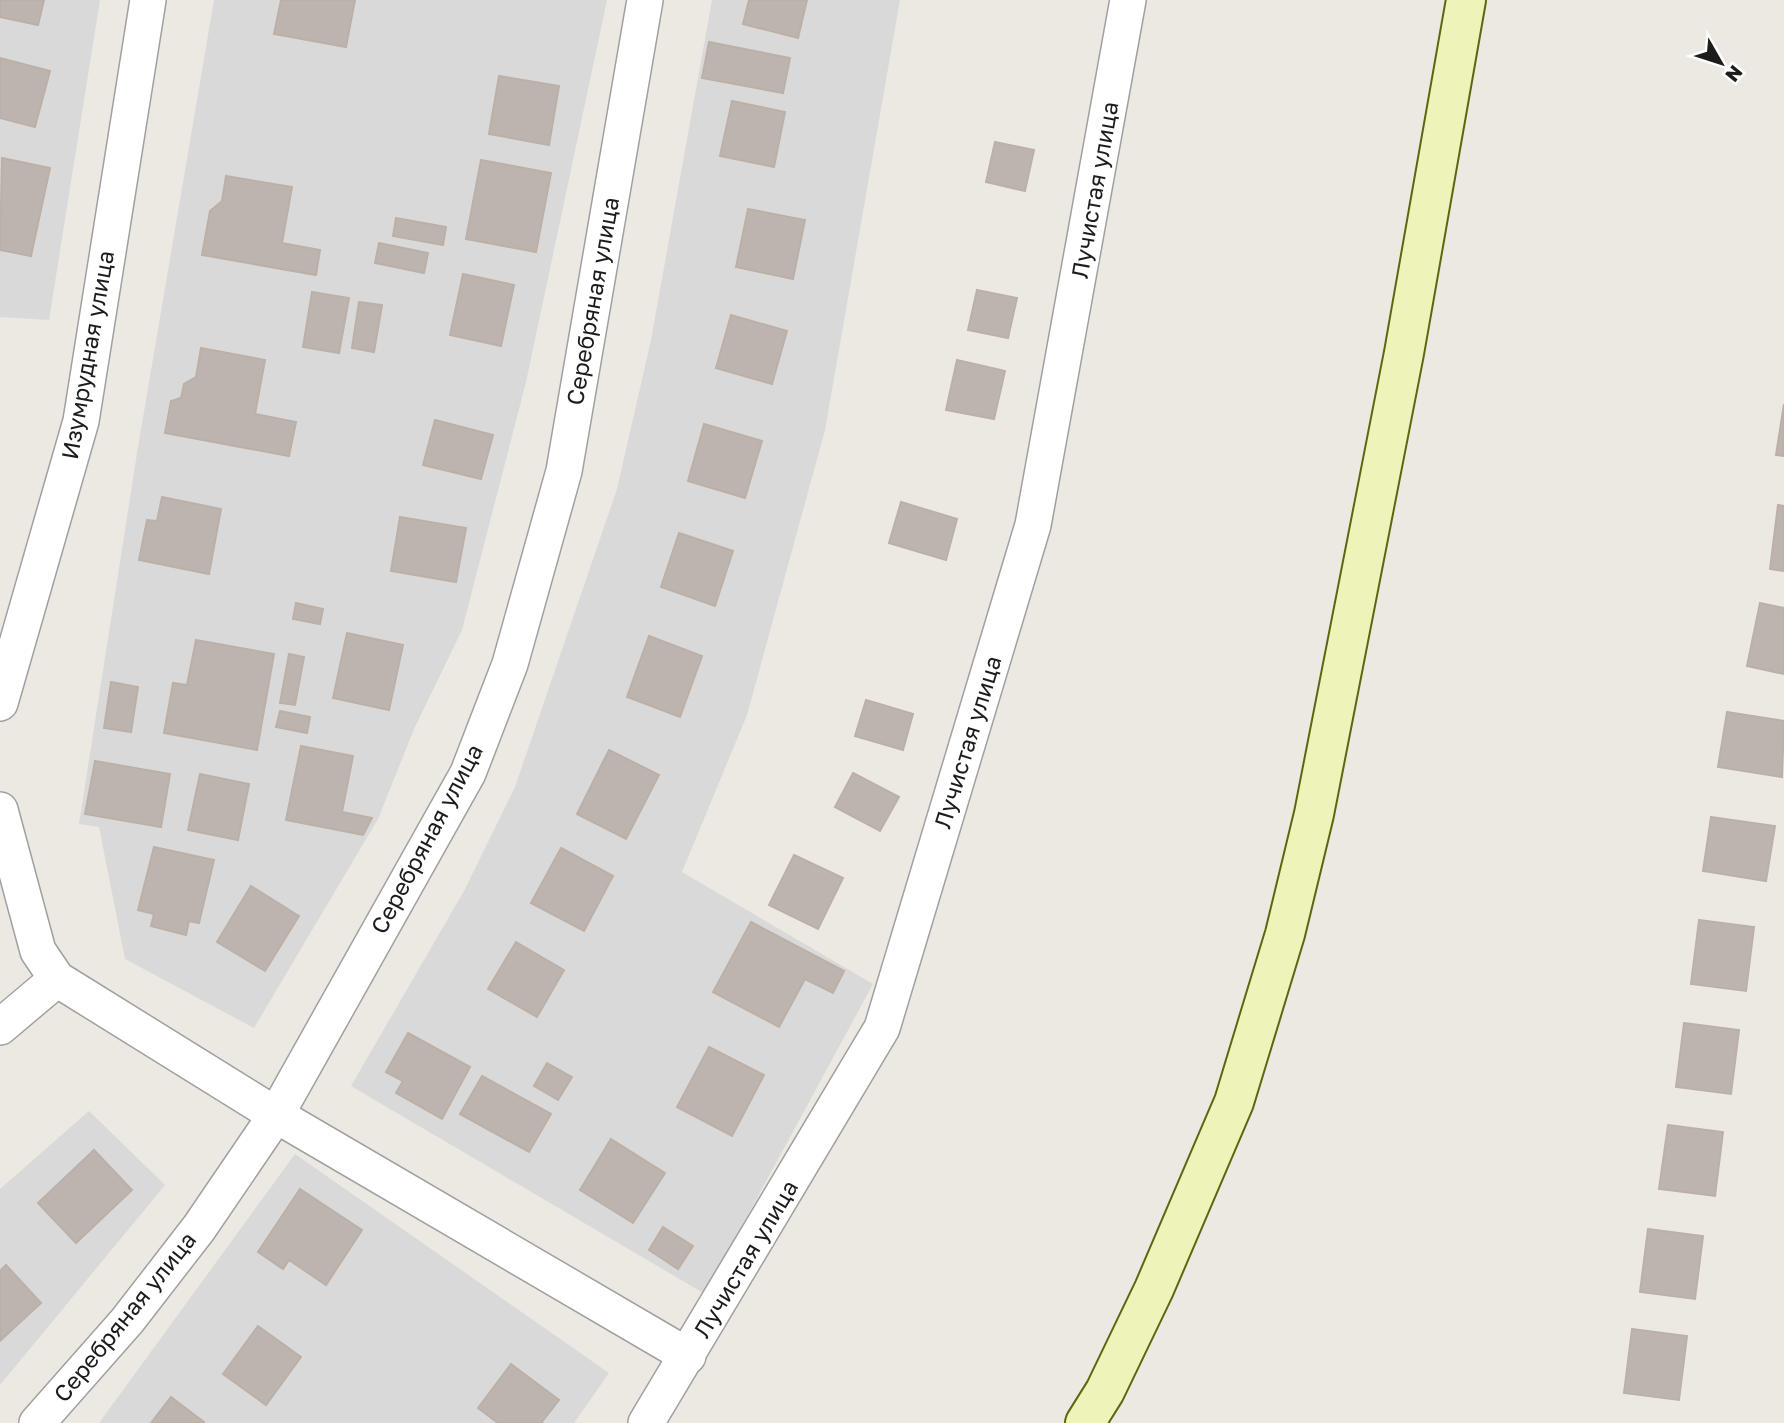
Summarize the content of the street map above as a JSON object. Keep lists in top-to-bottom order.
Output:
{
  "streets": {
    "street": ["Лучистая улица", "Серебряная улица", "Изумрудная улица"]
  },
  "north": "bottom right"
}
